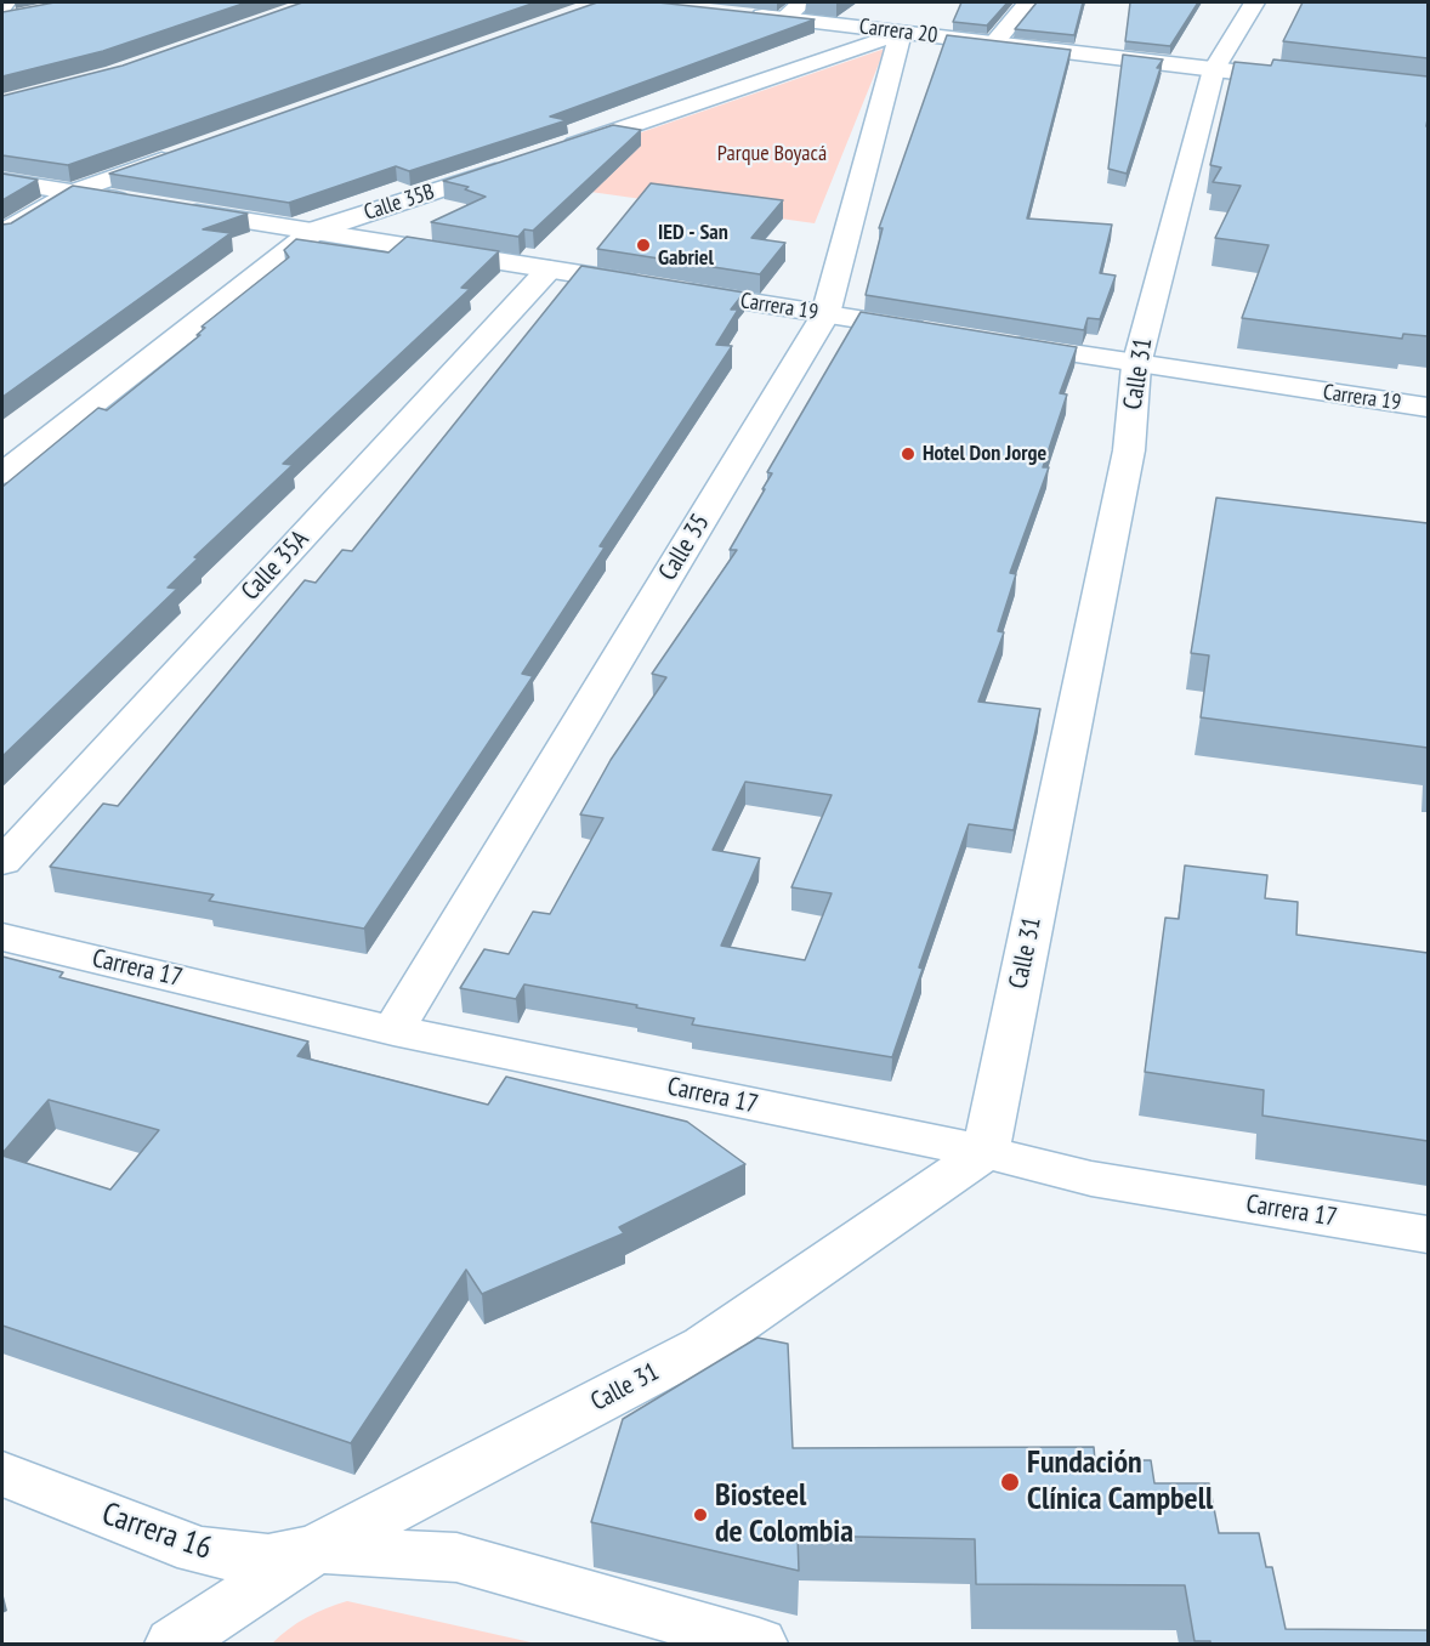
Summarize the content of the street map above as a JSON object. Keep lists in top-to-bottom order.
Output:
{
  "streets": {
    "street": [
      "Carrera 20",
      "Calle 35B",
      "Carrera 19",
      "Calle 31",
      "Calle 35",
      "Calle 35A",
      "Carrera 17",
      "Carrera 16"
    ]
  },
  "crossings": [
    ["Carrera 20", "Calle 31"],
    ["Carrera 20", "Calle 35"],
    ["Calle 35B", "Carrera 19"],
    ["Carrera 19", "Calle 31"],
    ["Carrera 19", "Calle 35"],
    ["Carrera 19", "Calle 35A"],
    ["Calle 31", "Carrera 17"],
    ["Calle 31", "Carrera 16"],
    ["Calle 35", "Carrera 17"]
  ],
  "parks": ["Parque Boyacá"],
  "places": [
    "IED - San Gabriel",
    "Hotel Don Jorge",
    "Fundación Clínica Campbell",
    "Biosteel de Colombia"
  ]
}
